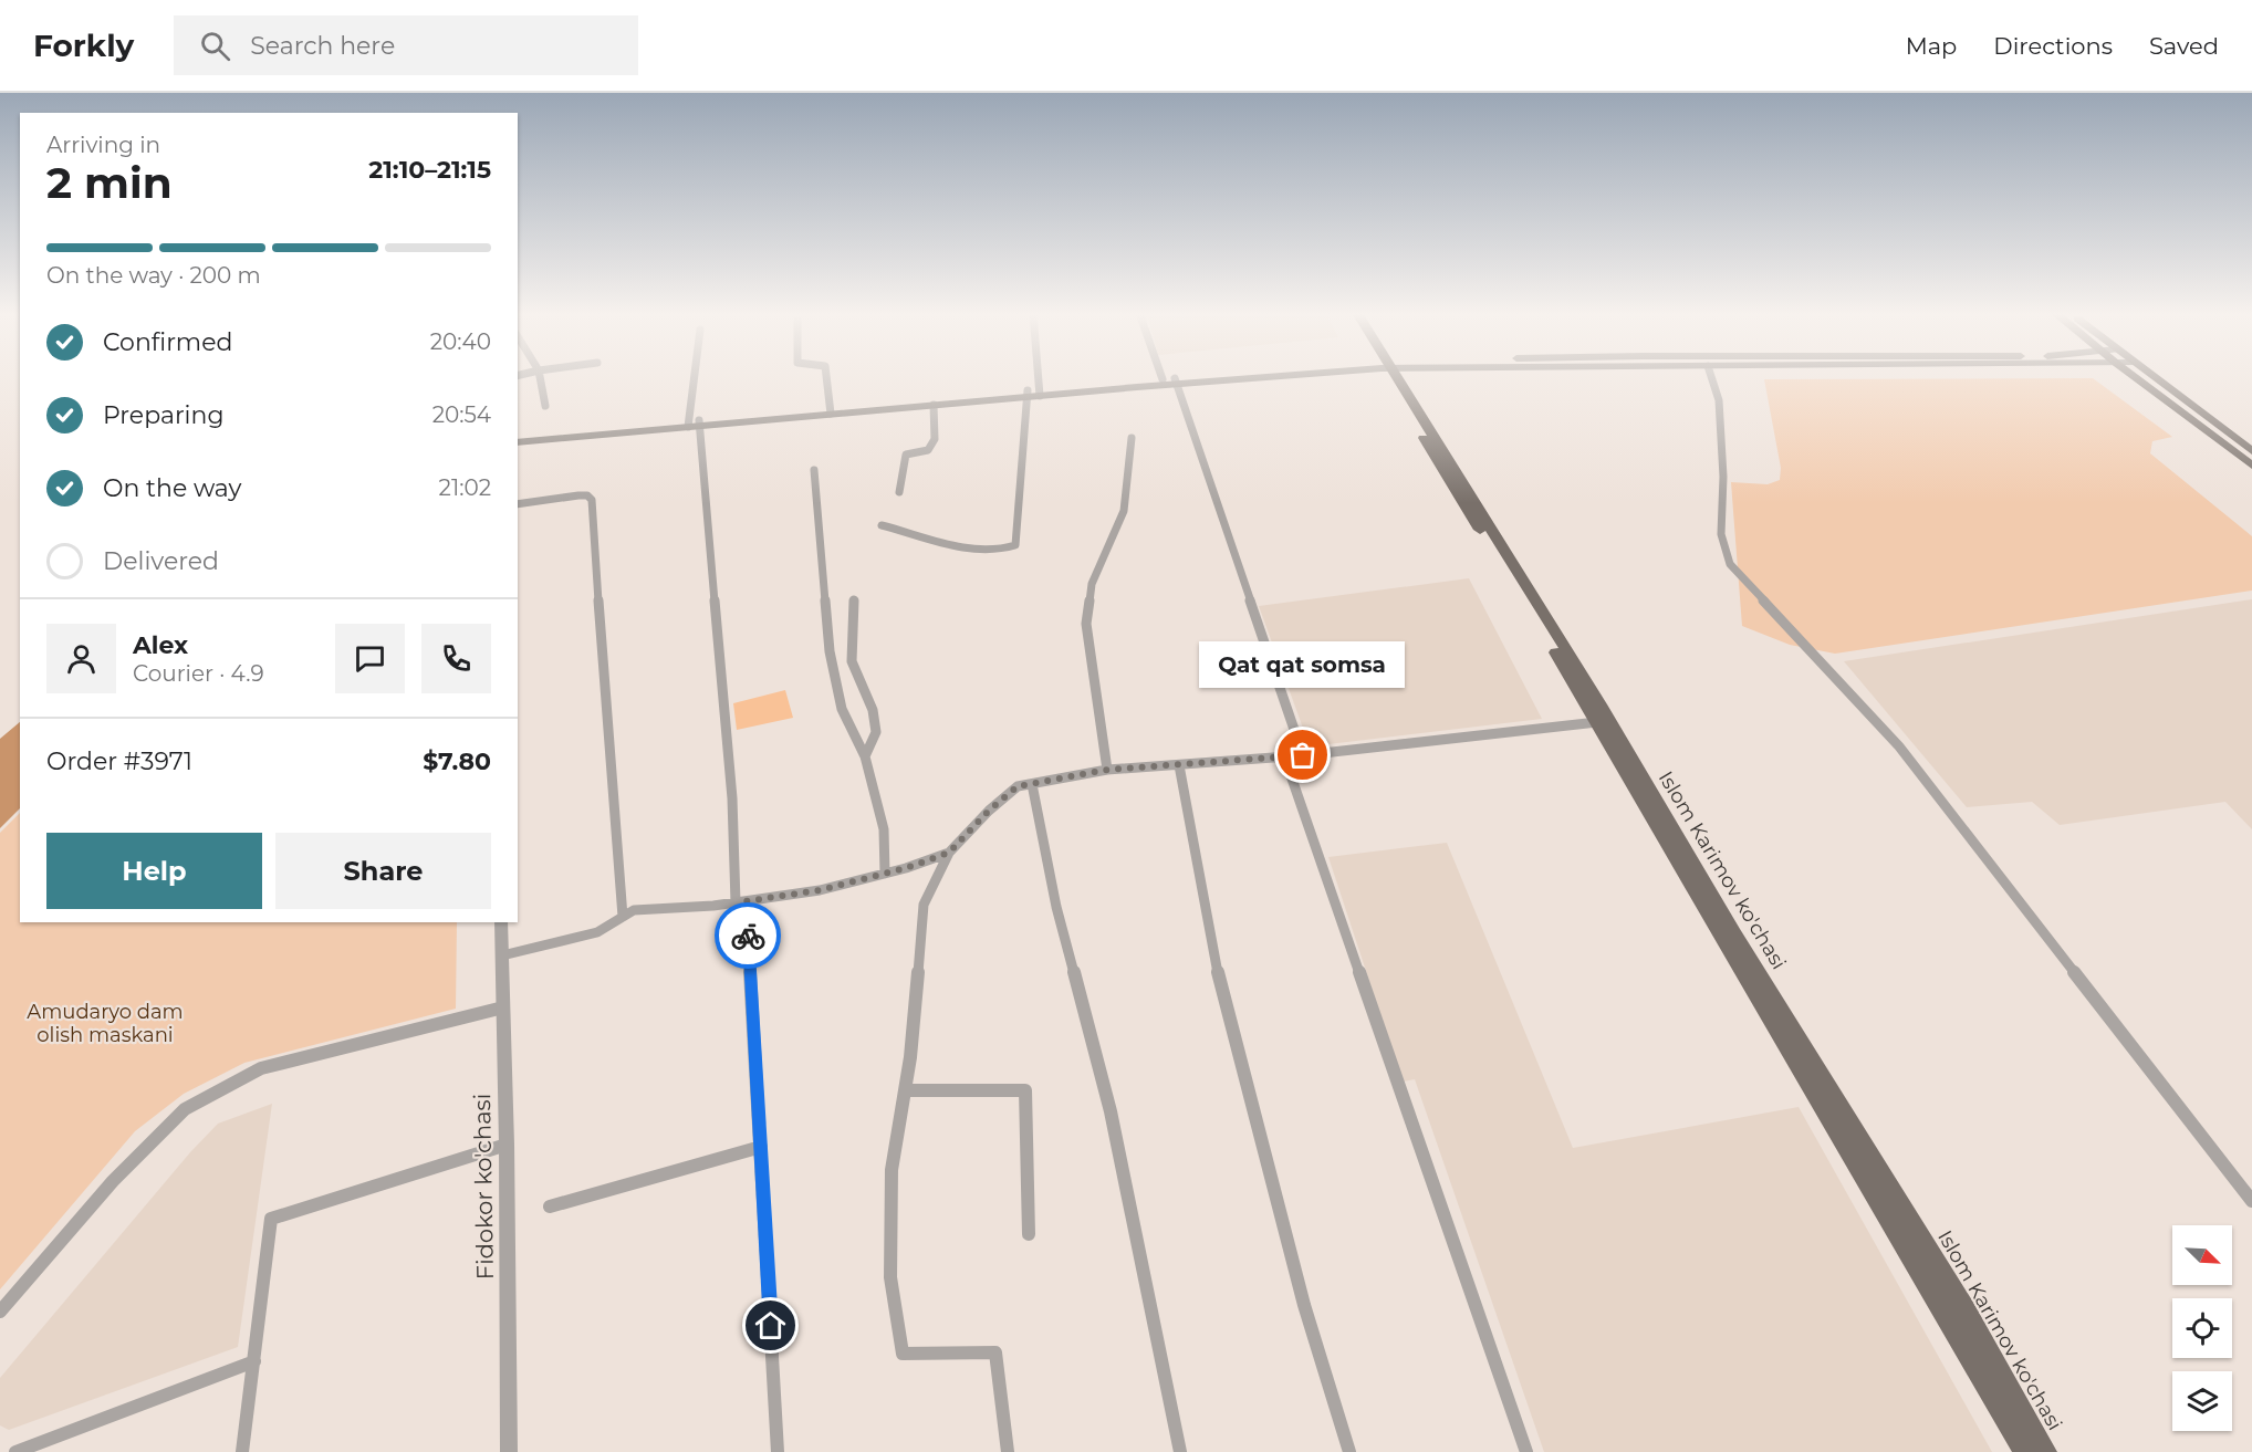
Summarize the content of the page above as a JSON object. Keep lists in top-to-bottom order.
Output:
{
  "streets": {
    "main road": ["Islom Karimov ko'chasi"],
    "street": ["Fidokor ko'chasi"]
  },
  "parks": ["Amudaryo dam olish maskani"],
  "places": ["Qat qat somsa"],
  "north": "bottom right",
  "page": {
    "header": "Forkly",
    "search": "Search here",
    "nav": ["Map", "Directions", "Saved"],
    "heading": ["2 min", "Arriving in", "21:10–21:15"],
    "panel": [
      "Alex",
      "Courier · 4.9",
      "Order #3971",
      "$7.80"
    ],
    "bar": "On the way · 200 m",
    "list": [
      ["Confirmed", "20:40"],
      ["Preparing", "20:54"],
      ["On the way", "21:02"],
      "Delivered"
    ],
    "bubble": "Qat qat somsa",
    "buttons": ["Help", "Share"]
  }
}
